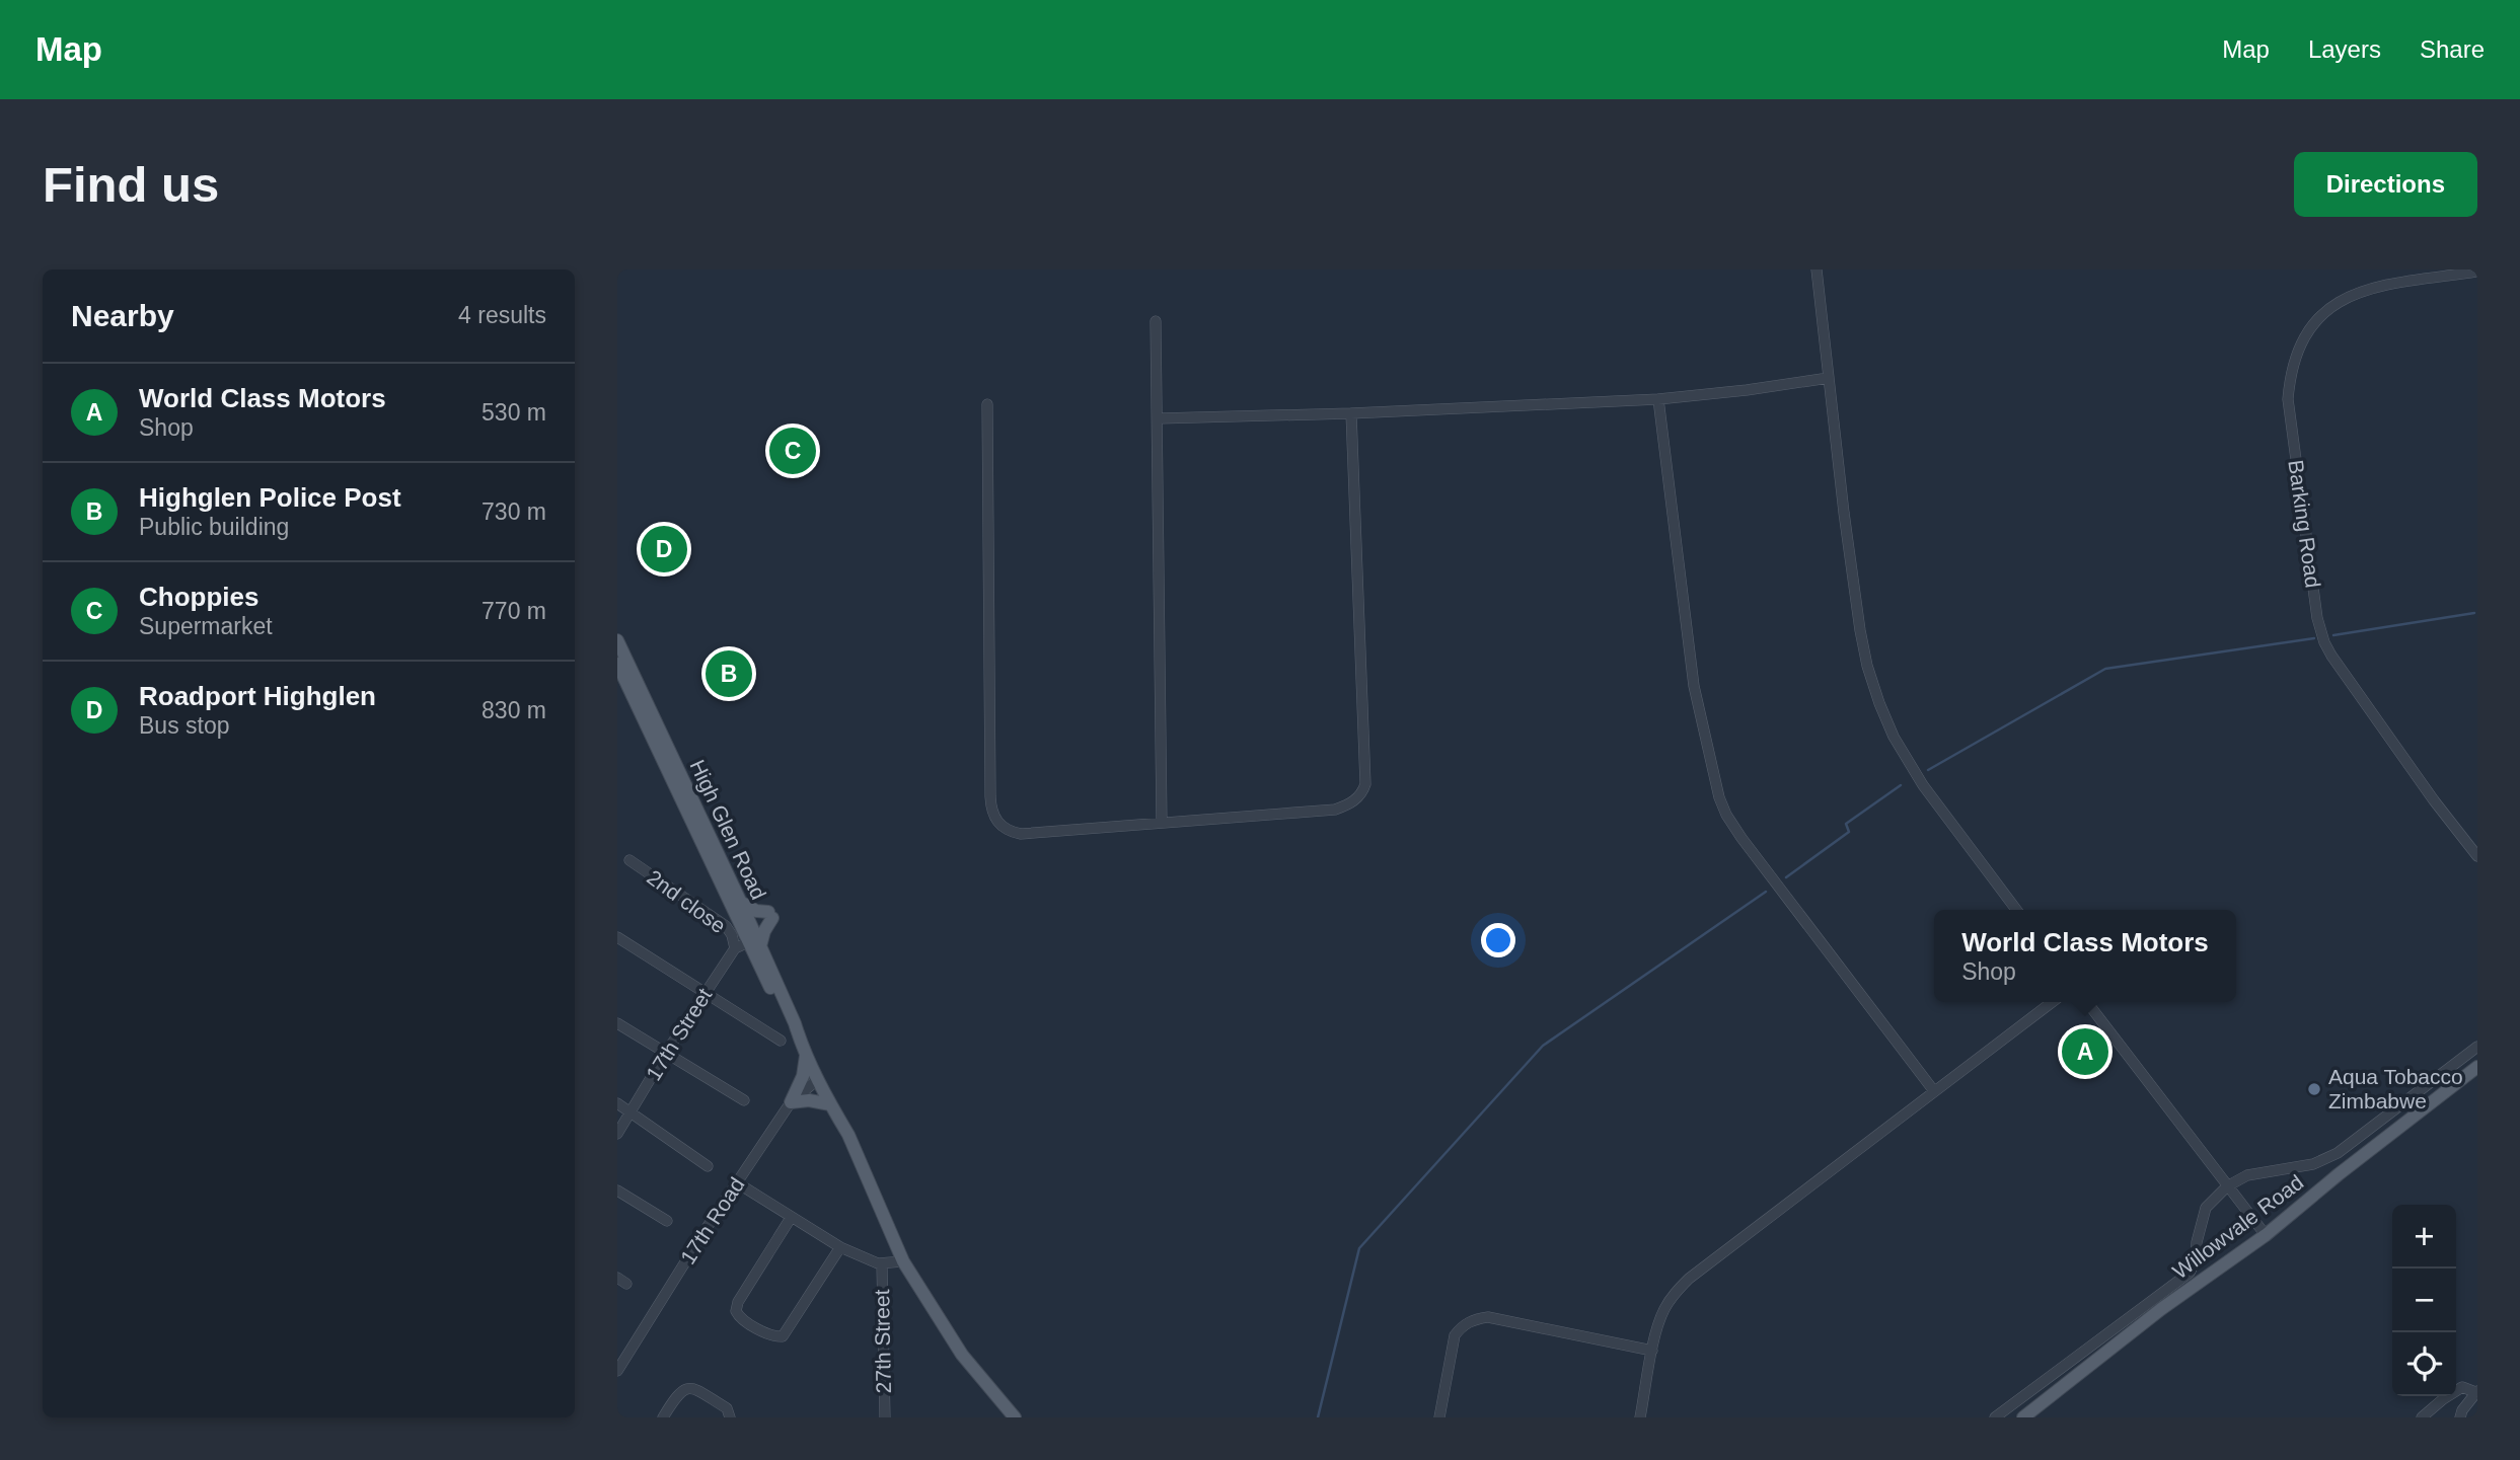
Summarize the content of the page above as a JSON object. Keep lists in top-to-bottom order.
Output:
{
  "streets": {
    "main road": ["High Glen Road", "Willowvale Road"],
    "street": [
      "Barking Road",
      "2nd close",
      "17th Street",
      "17th Road",
      "27th Street"
    ]
  },
  "crossings": [
    ["High Glen Road", "17th Road"],
    ["2nd close", "17th Street"]
  ],
  "places": ["Aqua Tobacco Zimbabwe"],
  "page": {
    "header": "Map",
    "nav": ["Map", "Layers", "Share"],
    "buttons": "Directions",
    "title": "Find us",
    "heading": ["Nearby", "4 results"],
    "list": [
      {
        "mark": "A",
        "name": "World Class Motors",
        "note": "Shop",
        "value": "530 m"
      },
      {
        "mark": "B",
        "name": "Highglen Police Post",
        "note": "Public building",
        "value": "730 m"
      },
      {
        "mark": "C",
        "name": "Choppies",
        "note": "Supermarket",
        "value": "770 m"
      },
      {
        "mark": "D",
        "name": "Roadport Highglen",
        "note": "Bus stop",
        "value": "830 m"
      }
    ],
    "pins": [
      "C",
      "D",
      "B",
      "A"
    ],
    "popup": ["World Class Motors", "Shop"],
    "map_buttons": ["+", "−"]
  }
}
